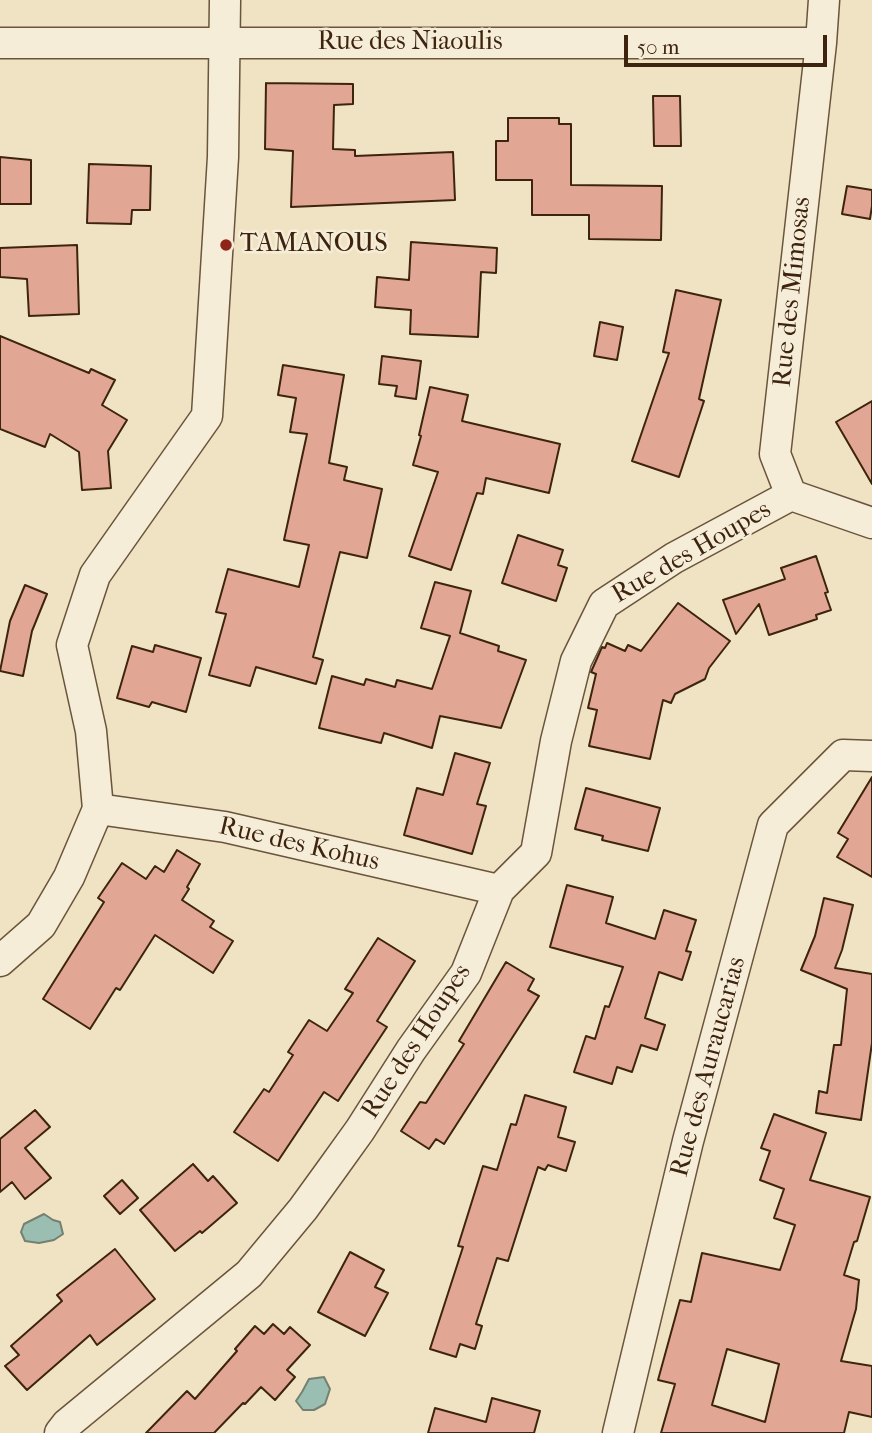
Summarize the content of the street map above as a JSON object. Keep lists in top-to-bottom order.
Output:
{
  "streets": {
    "street": [
      "Rue des Niaoulis",
      "Rue des Mimosas",
      "Rue des Houpes",
      "Rue des Kohus",
      "Rue des Auraucarias"
    ]
  },
  "crossings": [
    ["Rue des Niaoulis", "Rue des Mimosas"],
    ["Rue des Mimosas", "Rue des Houpes"],
    ["Rue des Houpes", "Rue des Kohus"]
  ],
  "places": ["TAMANOUS"],
  "scale_bar": "50 m"
}
